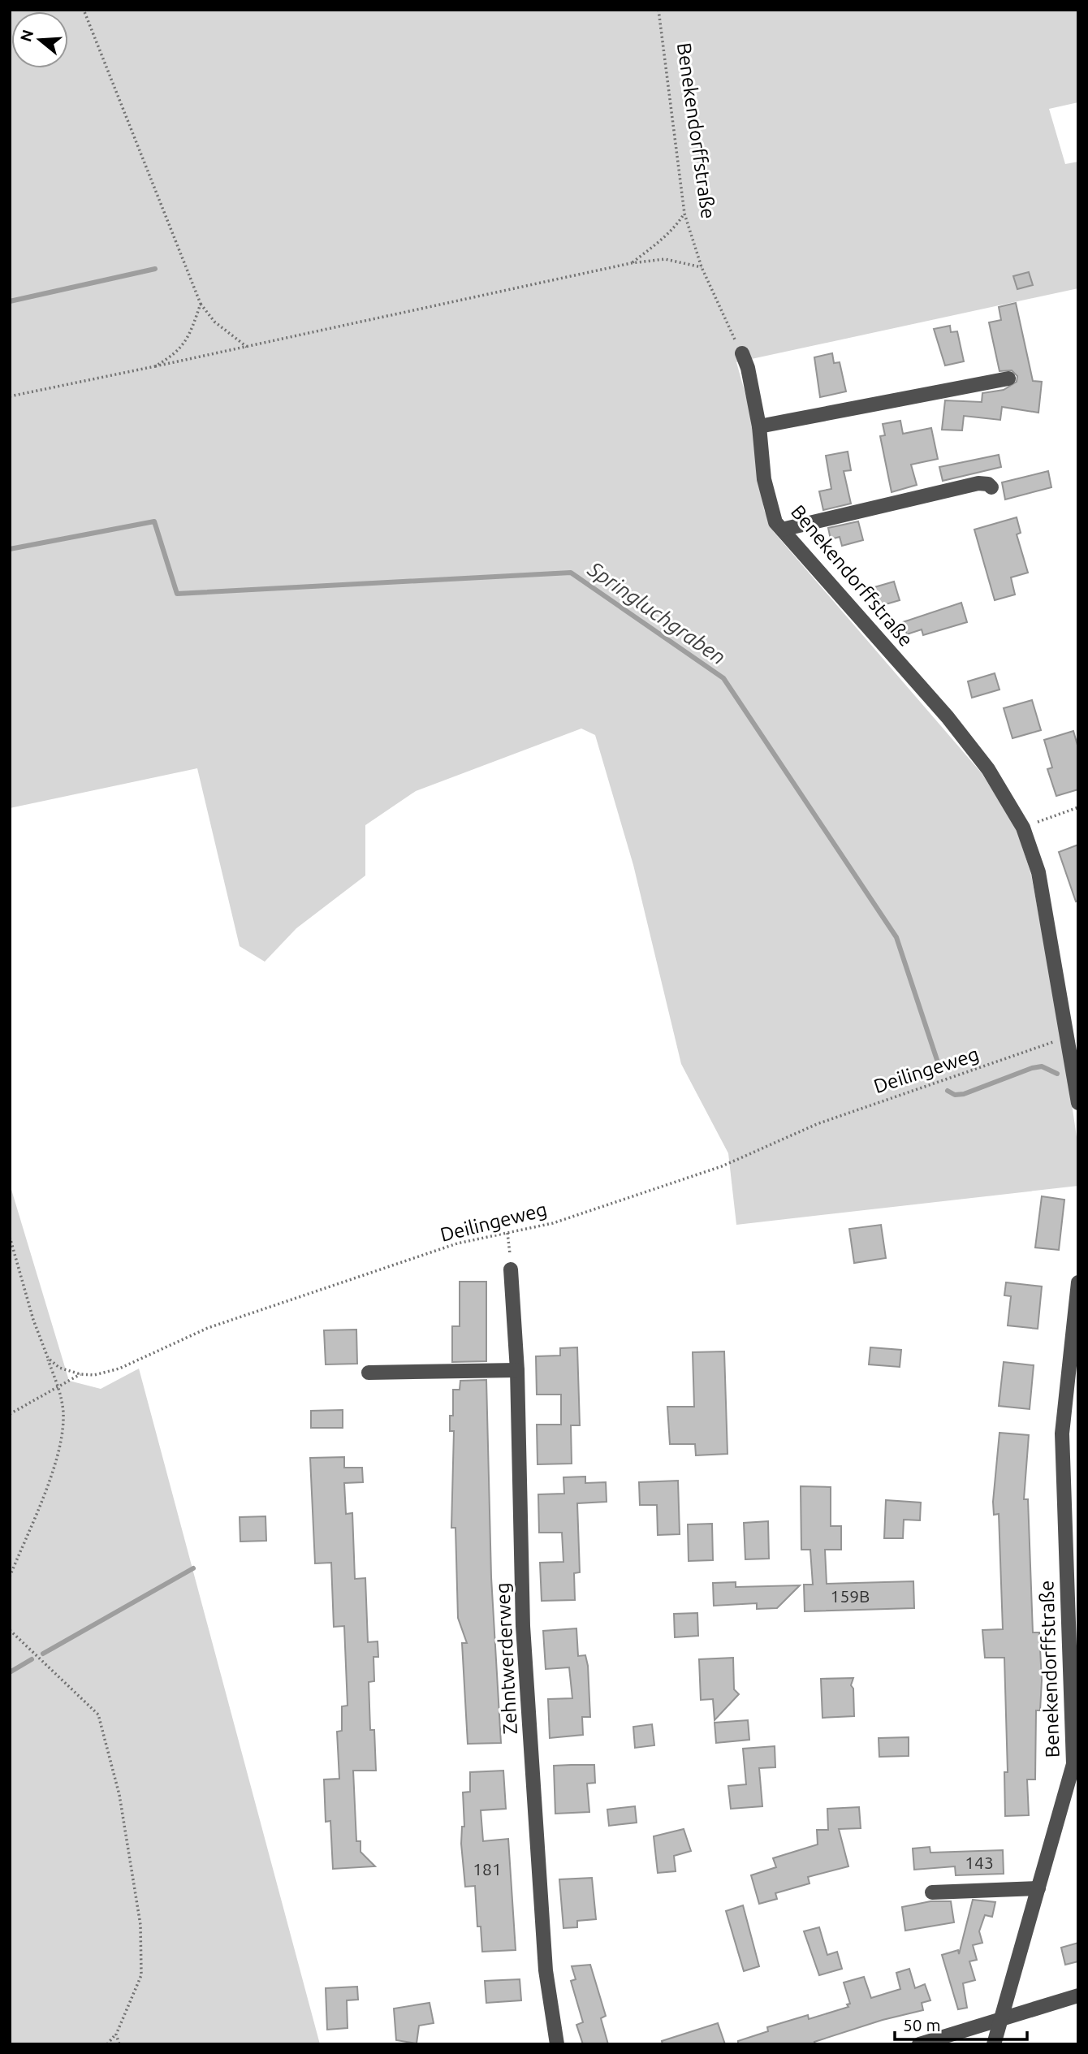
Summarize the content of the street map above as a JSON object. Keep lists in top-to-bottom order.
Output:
{
  "streets": {
    "street": ["Benekendorffstraße", "Zehntwerderweg"],
    "path": ["Deilingeweg"]
  },
  "crossings": [
    ["Benekendorffstraße", "Deilingeweg"]
  ],
  "water": ["Springluchgraben"],
  "house_numbers": ["159B", "143", "181"],
  "scale_bar": "50 m",
  "north": "left"
}
